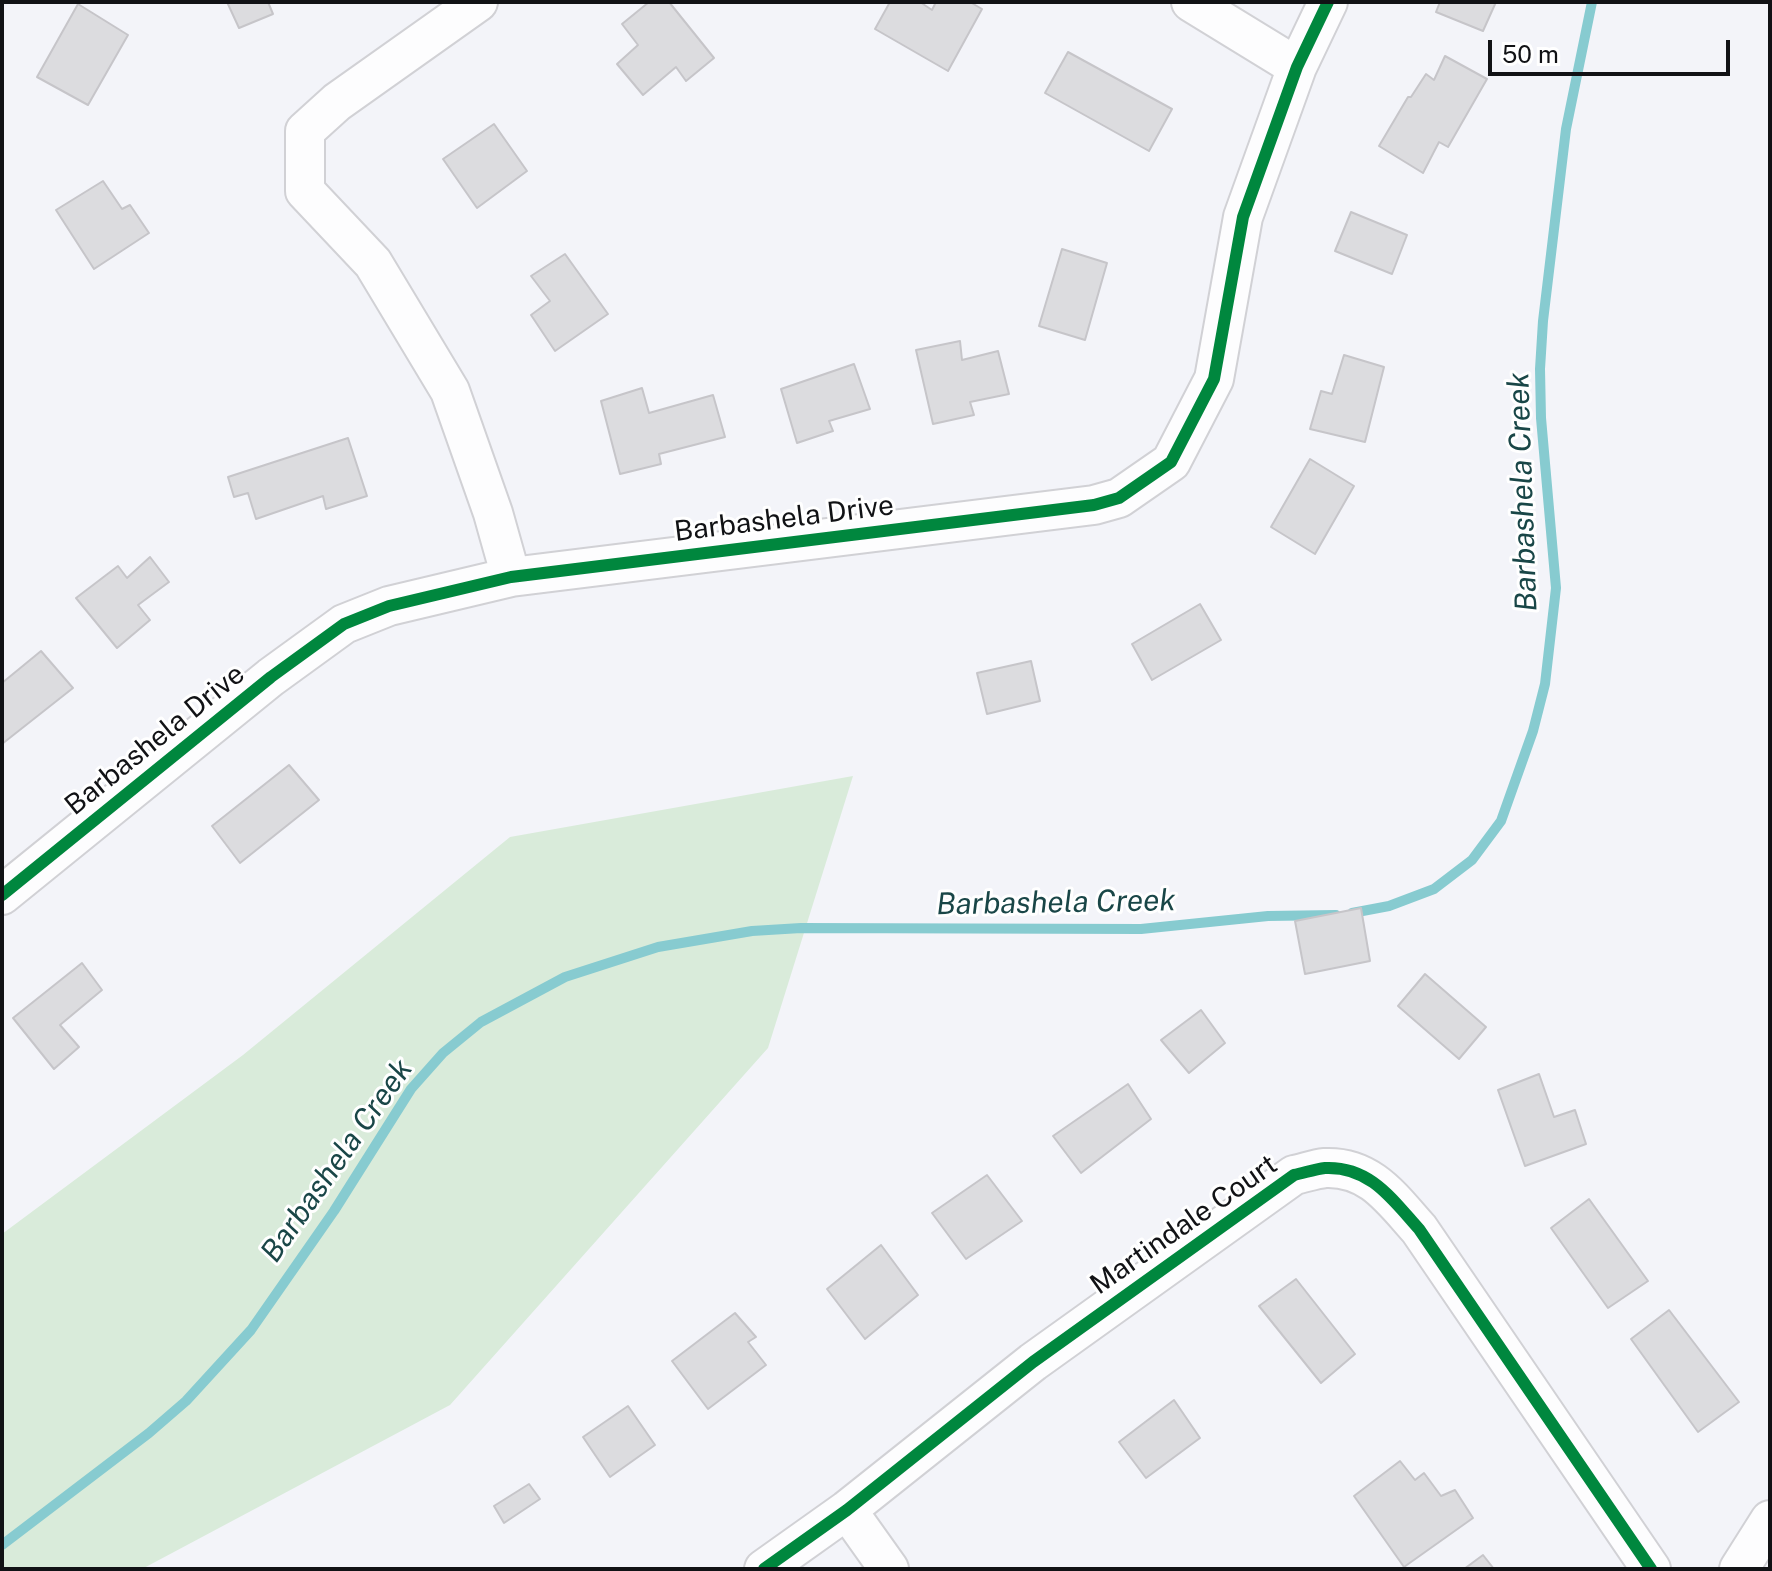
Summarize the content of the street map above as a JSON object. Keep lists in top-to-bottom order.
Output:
{
  "streets": {
    "street": ["Barbashela Drive", "Martindale Court"]
  },
  "water": ["Barbashela Creek"],
  "scale_bar": "50 m"
}
